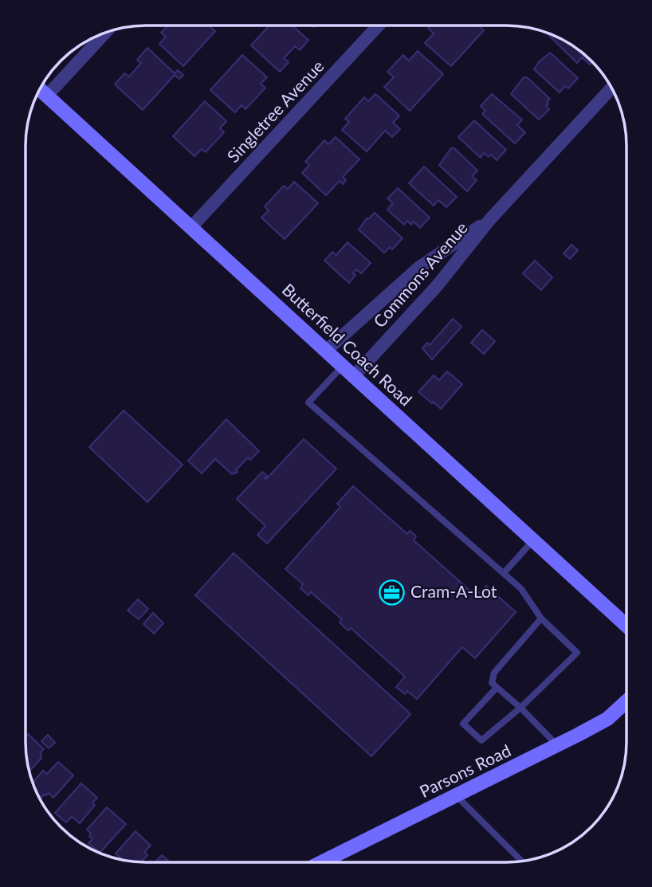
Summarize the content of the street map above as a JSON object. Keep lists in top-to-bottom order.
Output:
{
  "streets": {
    "main road": ["Butterfield Coach Road", "Parsons Road"],
    "street": ["Singletree Avenue", "Commons Avenue"]
  },
  "crossings": [
    ["Singletree Avenue", "Butterfield Coach Road"],
    ["Commons Avenue", "Butterfield Coach Road"]
  ],
  "places": {
    "office": ["Cram-A-Lot"]
  }
}
